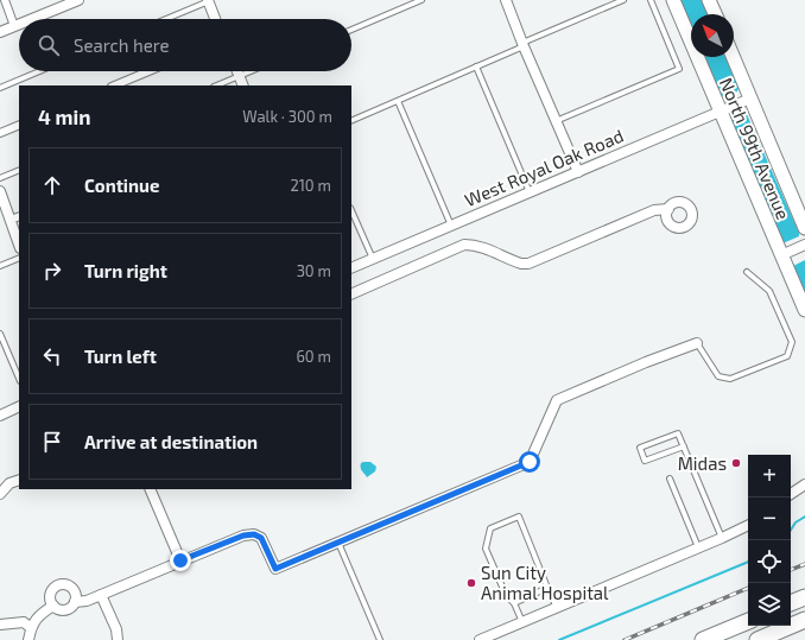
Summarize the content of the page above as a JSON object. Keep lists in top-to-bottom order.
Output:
{
  "streets": {
    "main road": ["North 99th Avenue"],
    "street": ["West Royal Oak Road"]
  },
  "crossings": [
    ["North 99th Avenue", "West Royal Oak Road"]
  ],
  "places": ["Midas", "Sun City Animal Hospital"],
  "north": "top left",
  "page": {
    "search": "Search here",
    "heading": ["4 min", "Walk · 300 m"],
    "list": [
      ["Continue", "210 m"],
      ["Turn right", "30 m"],
      ["Turn left", "60 m"],
      "Arrive at destination"
    ],
    "map_buttons": ["+", "−"]
  }
}
